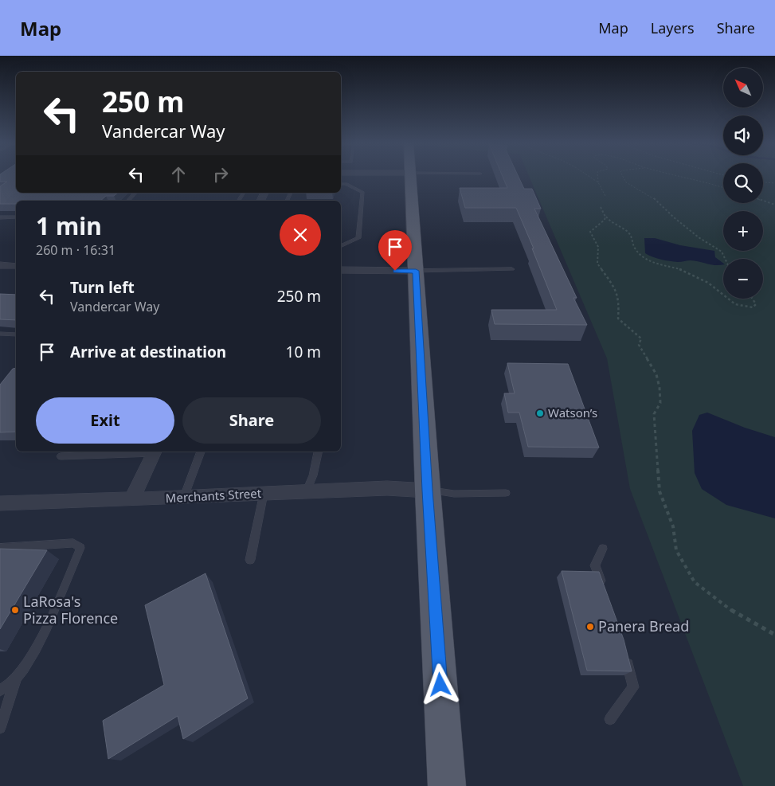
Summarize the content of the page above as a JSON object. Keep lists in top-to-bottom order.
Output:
{
  "streets": {
    "street": ["Merchants Street"]
  },
  "places": ["Watson’s", "LaRosa's Pizza Florence", "Panera Bread"],
  "north": "top left",
  "page": {
    "header": "Map",
    "nav": ["Map", "Layers", "Share"],
    "map_buttons": ["+", "−"],
    "turn": ["250 m", "Vandercar Way"],
    "heading": ["1 min", "260 m · 16:31"],
    "list": [
      {
        "name": "Turn left",
        "note": "Vandercar Way",
        "value": "250 m"
      },
      {
        "name": "Arrive at destination",
        "value": "10 m"
      }
    ],
    "buttons": ["Exit", "Share"]
  }
}
